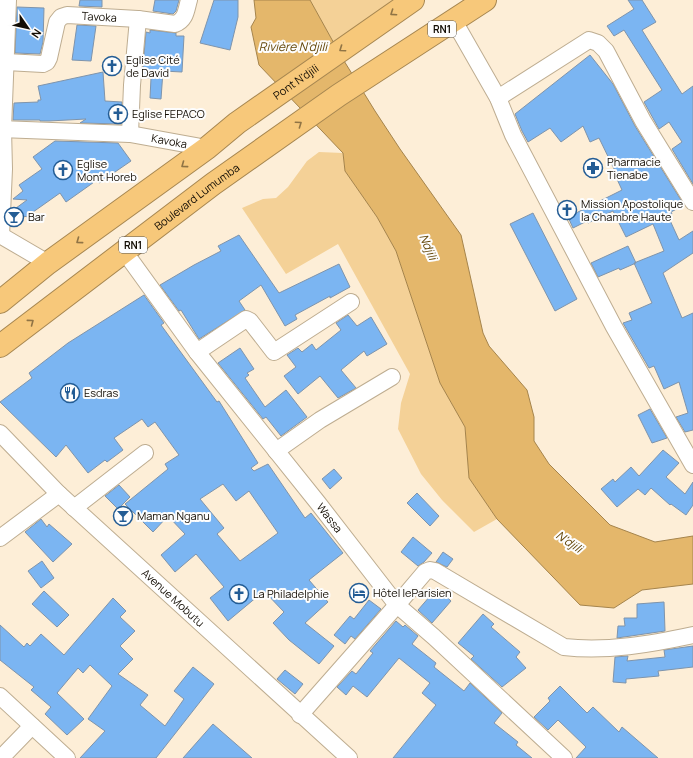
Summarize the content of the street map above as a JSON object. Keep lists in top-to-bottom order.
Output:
{
  "streets": {
    "highway": ["RN1", "Pont N'djili", "Boulevard Lumumba"],
    "street": [
      "Tavoka",
      "Kavoka",
      "Wassa",
      "Avenue Mobutu"
    ]
  },
  "crossings": [
    ["RN1", "Boulevard Lumumba"],
    ["Pont N'djili", "Kavoka"],
    ["Boulevard Lumumba", "Wassa"]
  ],
  "one_way": ["Pont N'djili"],
  "water": ["Rivière N'djili", "Ndjili", "N'djili"],
  "places": {
    "church": [
      "Eglise Cité de David",
      "Eglise FEPACO",
      "Eglise Mont Horeb",
      "Mission Apostolique la Chambre Haute",
      "La Philadelphie"
    ],
    "pharmacy": ["Pharmacie Tienabe"],
    "bar": ["Bar", "Maman Nganu"],
    "restaurant": ["Esdras"],
    "hotel": ["Hôtel leParisien"]
  },
  "north": "bottom right"
}
